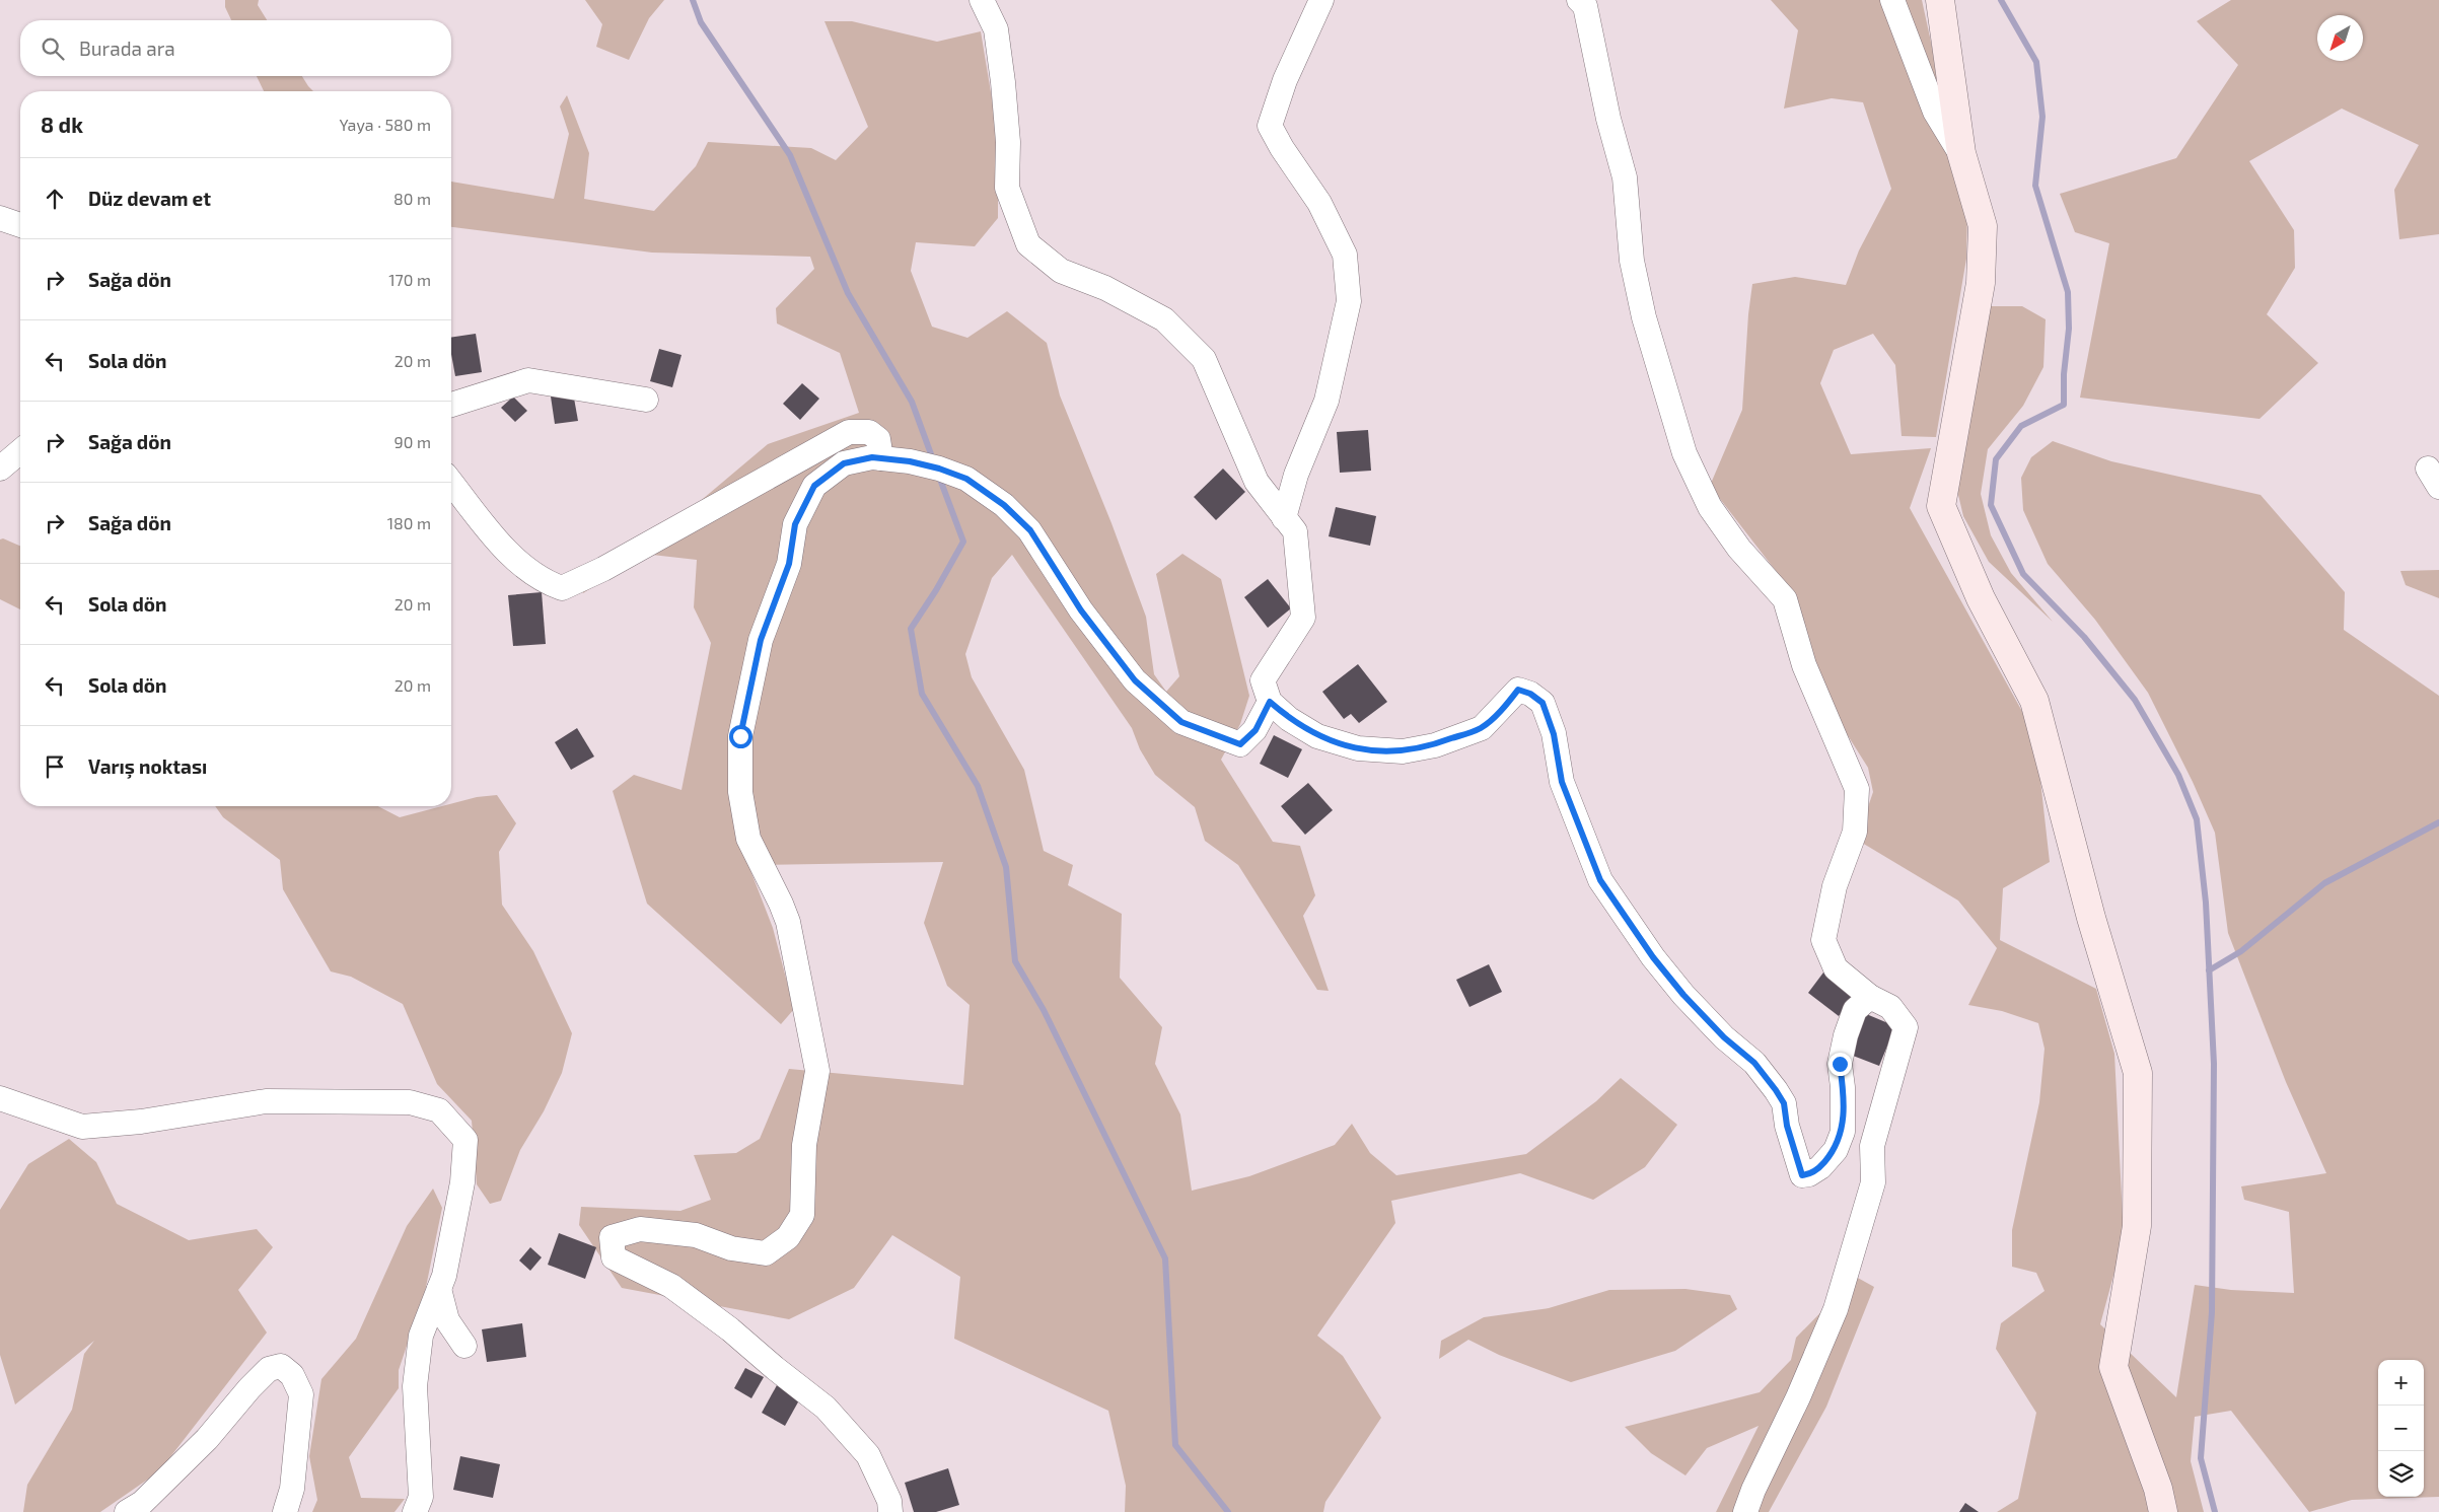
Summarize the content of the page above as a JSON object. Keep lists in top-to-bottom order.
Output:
{
  "north": "bottom left",
  "page": {
    "search": "Burada ara",
    "heading": ["8 dk", "Yaya · 580 m"],
    "list": [
      ["Düz devam et", "80 m"],
      ["Sağa dön", "170 m"],
      ["Sola dön", "20 m"],
      ["Sağa dön", "90 m"],
      ["Sağa dön", "180 m"],
      ["Sola dön", "20 m"],
      ["Sola dön", "20 m"],
      "Varış noktası"
    ],
    "map_buttons": ["+", "−"]
  }
}
